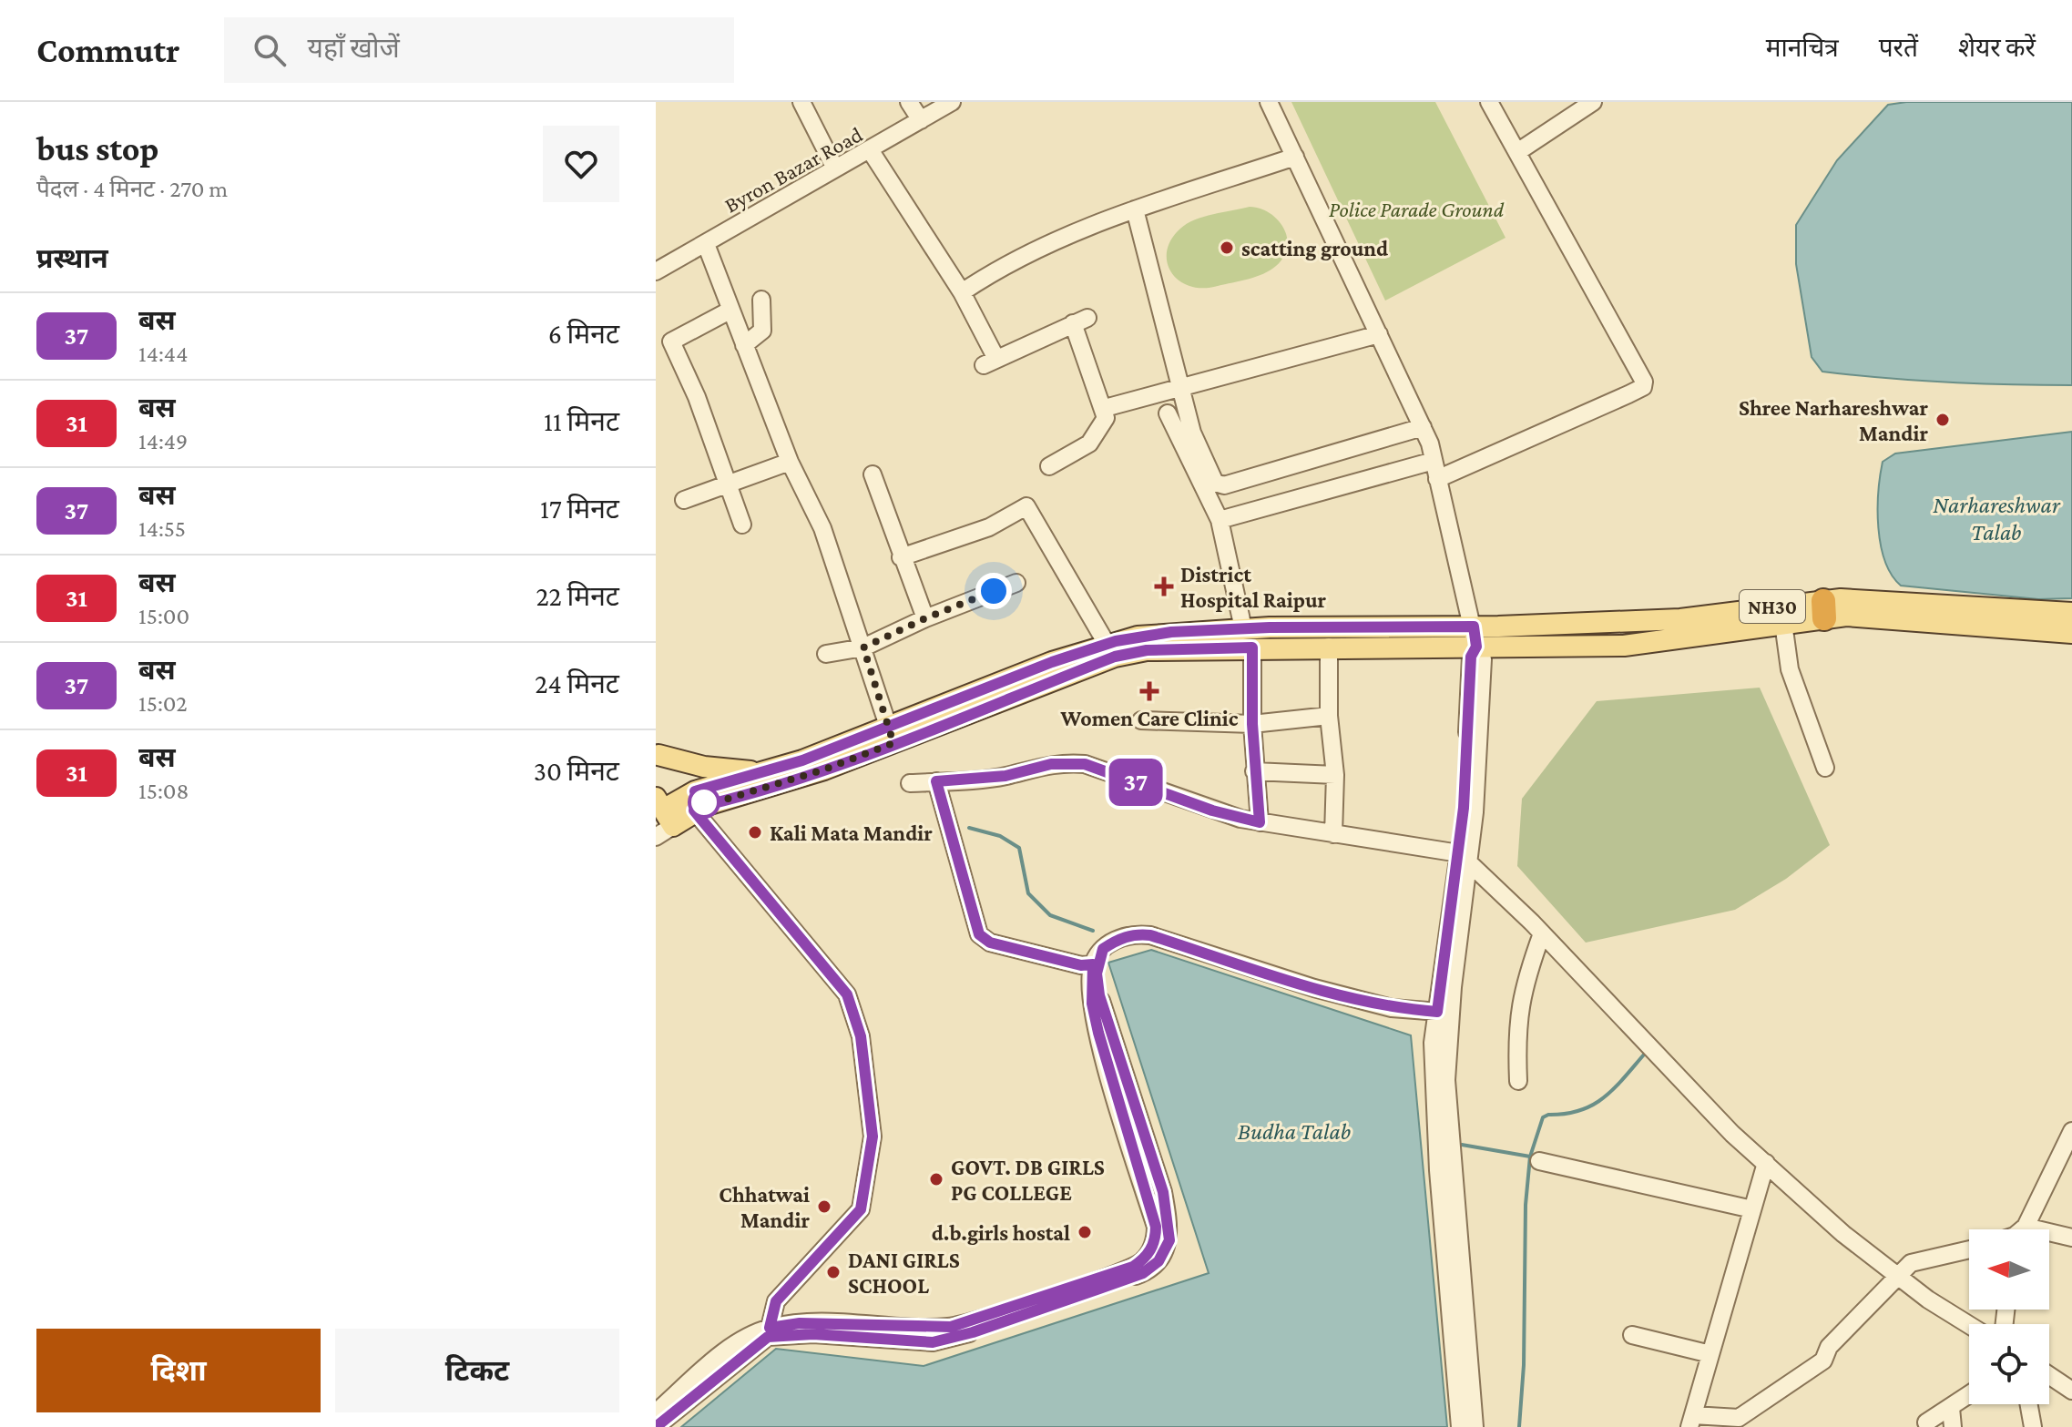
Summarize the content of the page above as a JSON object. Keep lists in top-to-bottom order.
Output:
{
  "streets": {
    "main road": ["NH30"],
    "street": ["Byron Bazar Road"]
  },
  "water": ["Narhareshwar Talab", "Budha Talab"],
  "parks": ["Police Parade Ground"],
  "places": {
    "other": [
      "scatting ground",
      "Shree Narhareshwar Mandir",
      "Kali Mata Mandir",
      "GOVT. DB GIRLS PG COLLEGE",
      "Chhatwai Mandir",
      "d.b.girls hostal",
      "DANI GIRLS SCHOOL"
    ],
    "health": ["District Hospital Raipur", "Women Care Clinic"]
  },
  "lines": ["bus line 37"],
  "north": "left",
  "page": {
    "header": "Commutr",
    "search": "यहाँ खोजें",
    "nav": ["मानचित्र", "परतें", "शेयर करें"],
    "heading": [
      ["bus stop", "पैदल · 4 मिनट · 270 m"],
      "प्रस्थान"
    ],
    "on_map": "37",
    "list": [
      {
        "mark": "37",
        "name": "बस",
        "note": "14:44",
        "value": "6 मिनट"
      },
      {
        "mark": "31",
        "name": "बस",
        "note": "14:49",
        "value": "11 मिनट"
      },
      {
        "mark": "37",
        "name": "बस",
        "note": "14:55",
        "value": "17 मिनट"
      },
      {
        "mark": "31",
        "name": "बस",
        "note": "15:00",
        "value": "22 मिनट"
      },
      {
        "mark": "37",
        "name": "बस",
        "note": "15:02",
        "value": "24 मिनट"
      },
      {
        "mark": "31",
        "name": "बस",
        "note": "15:08",
        "value": "30 मिनट"
      }
    ],
    "buttons": ["दिशा", "टिकट"]
  }
}
